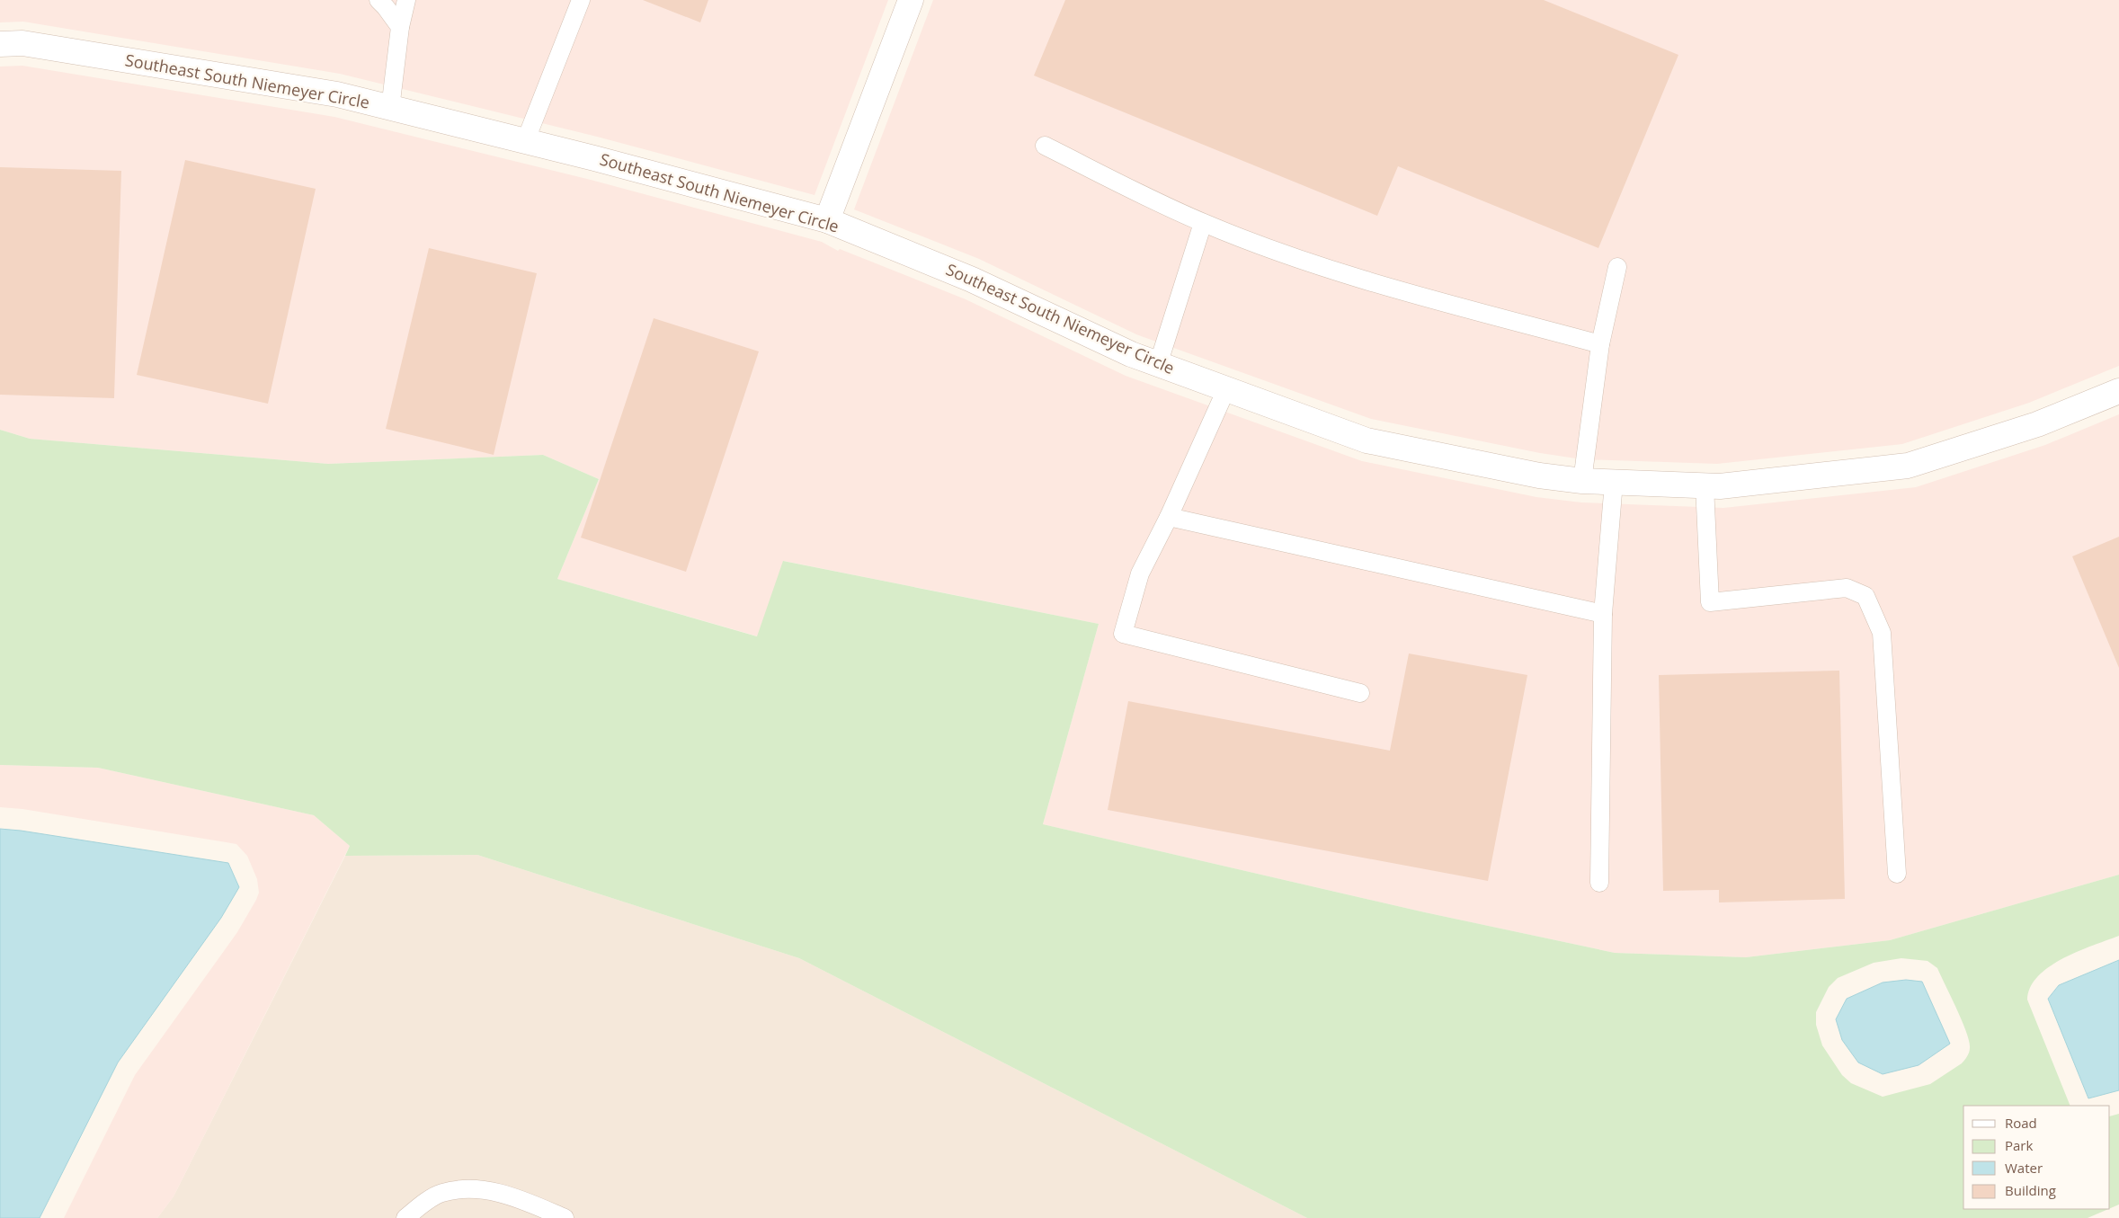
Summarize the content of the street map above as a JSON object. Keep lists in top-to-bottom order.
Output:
{
  "streets": {
    "street": ["Southeast South Niemeyer Circle"]
  },
  "legend": [
    "Road",
    "Park",
    "Water",
    "Building"
  ]
}
